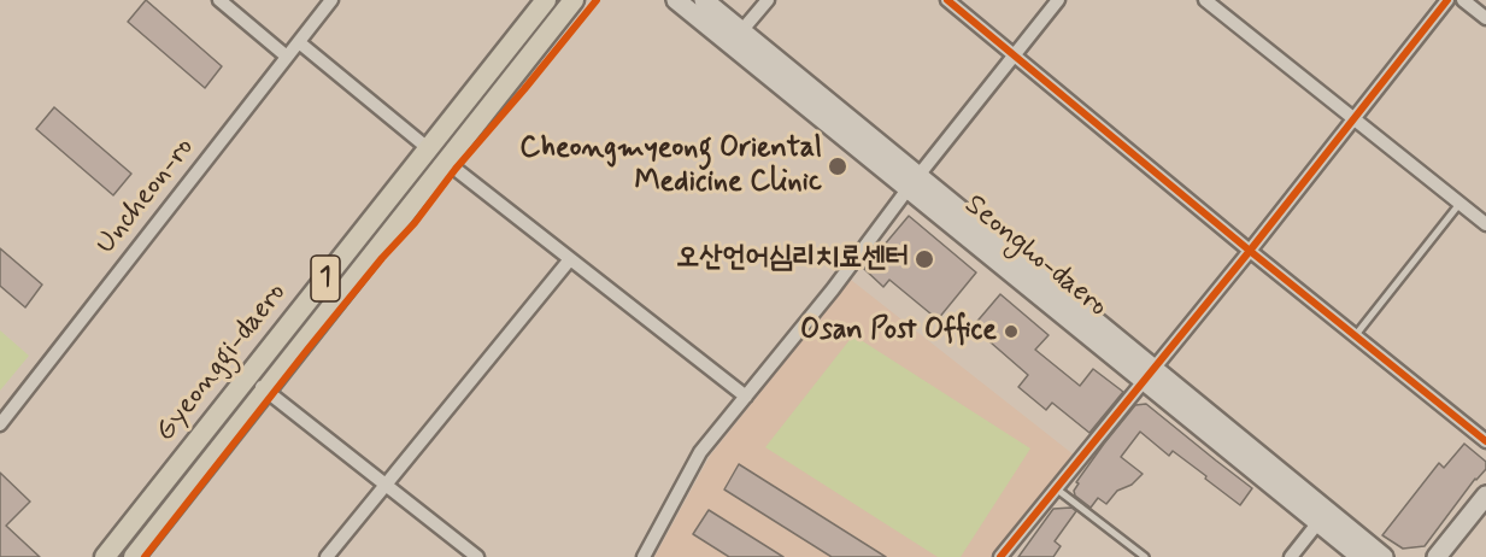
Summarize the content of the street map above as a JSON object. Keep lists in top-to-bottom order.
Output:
{
  "streets": {
    "main road": ["Seongho-daero", "1", "Gyeonggi-daero"],
    "street": ["Uncheon-ro"]
  },
  "places": ["Cheongmyeong Oriental Medicine Clinic", "오산언어심리치료센터", "Osan Post Office"]
}
